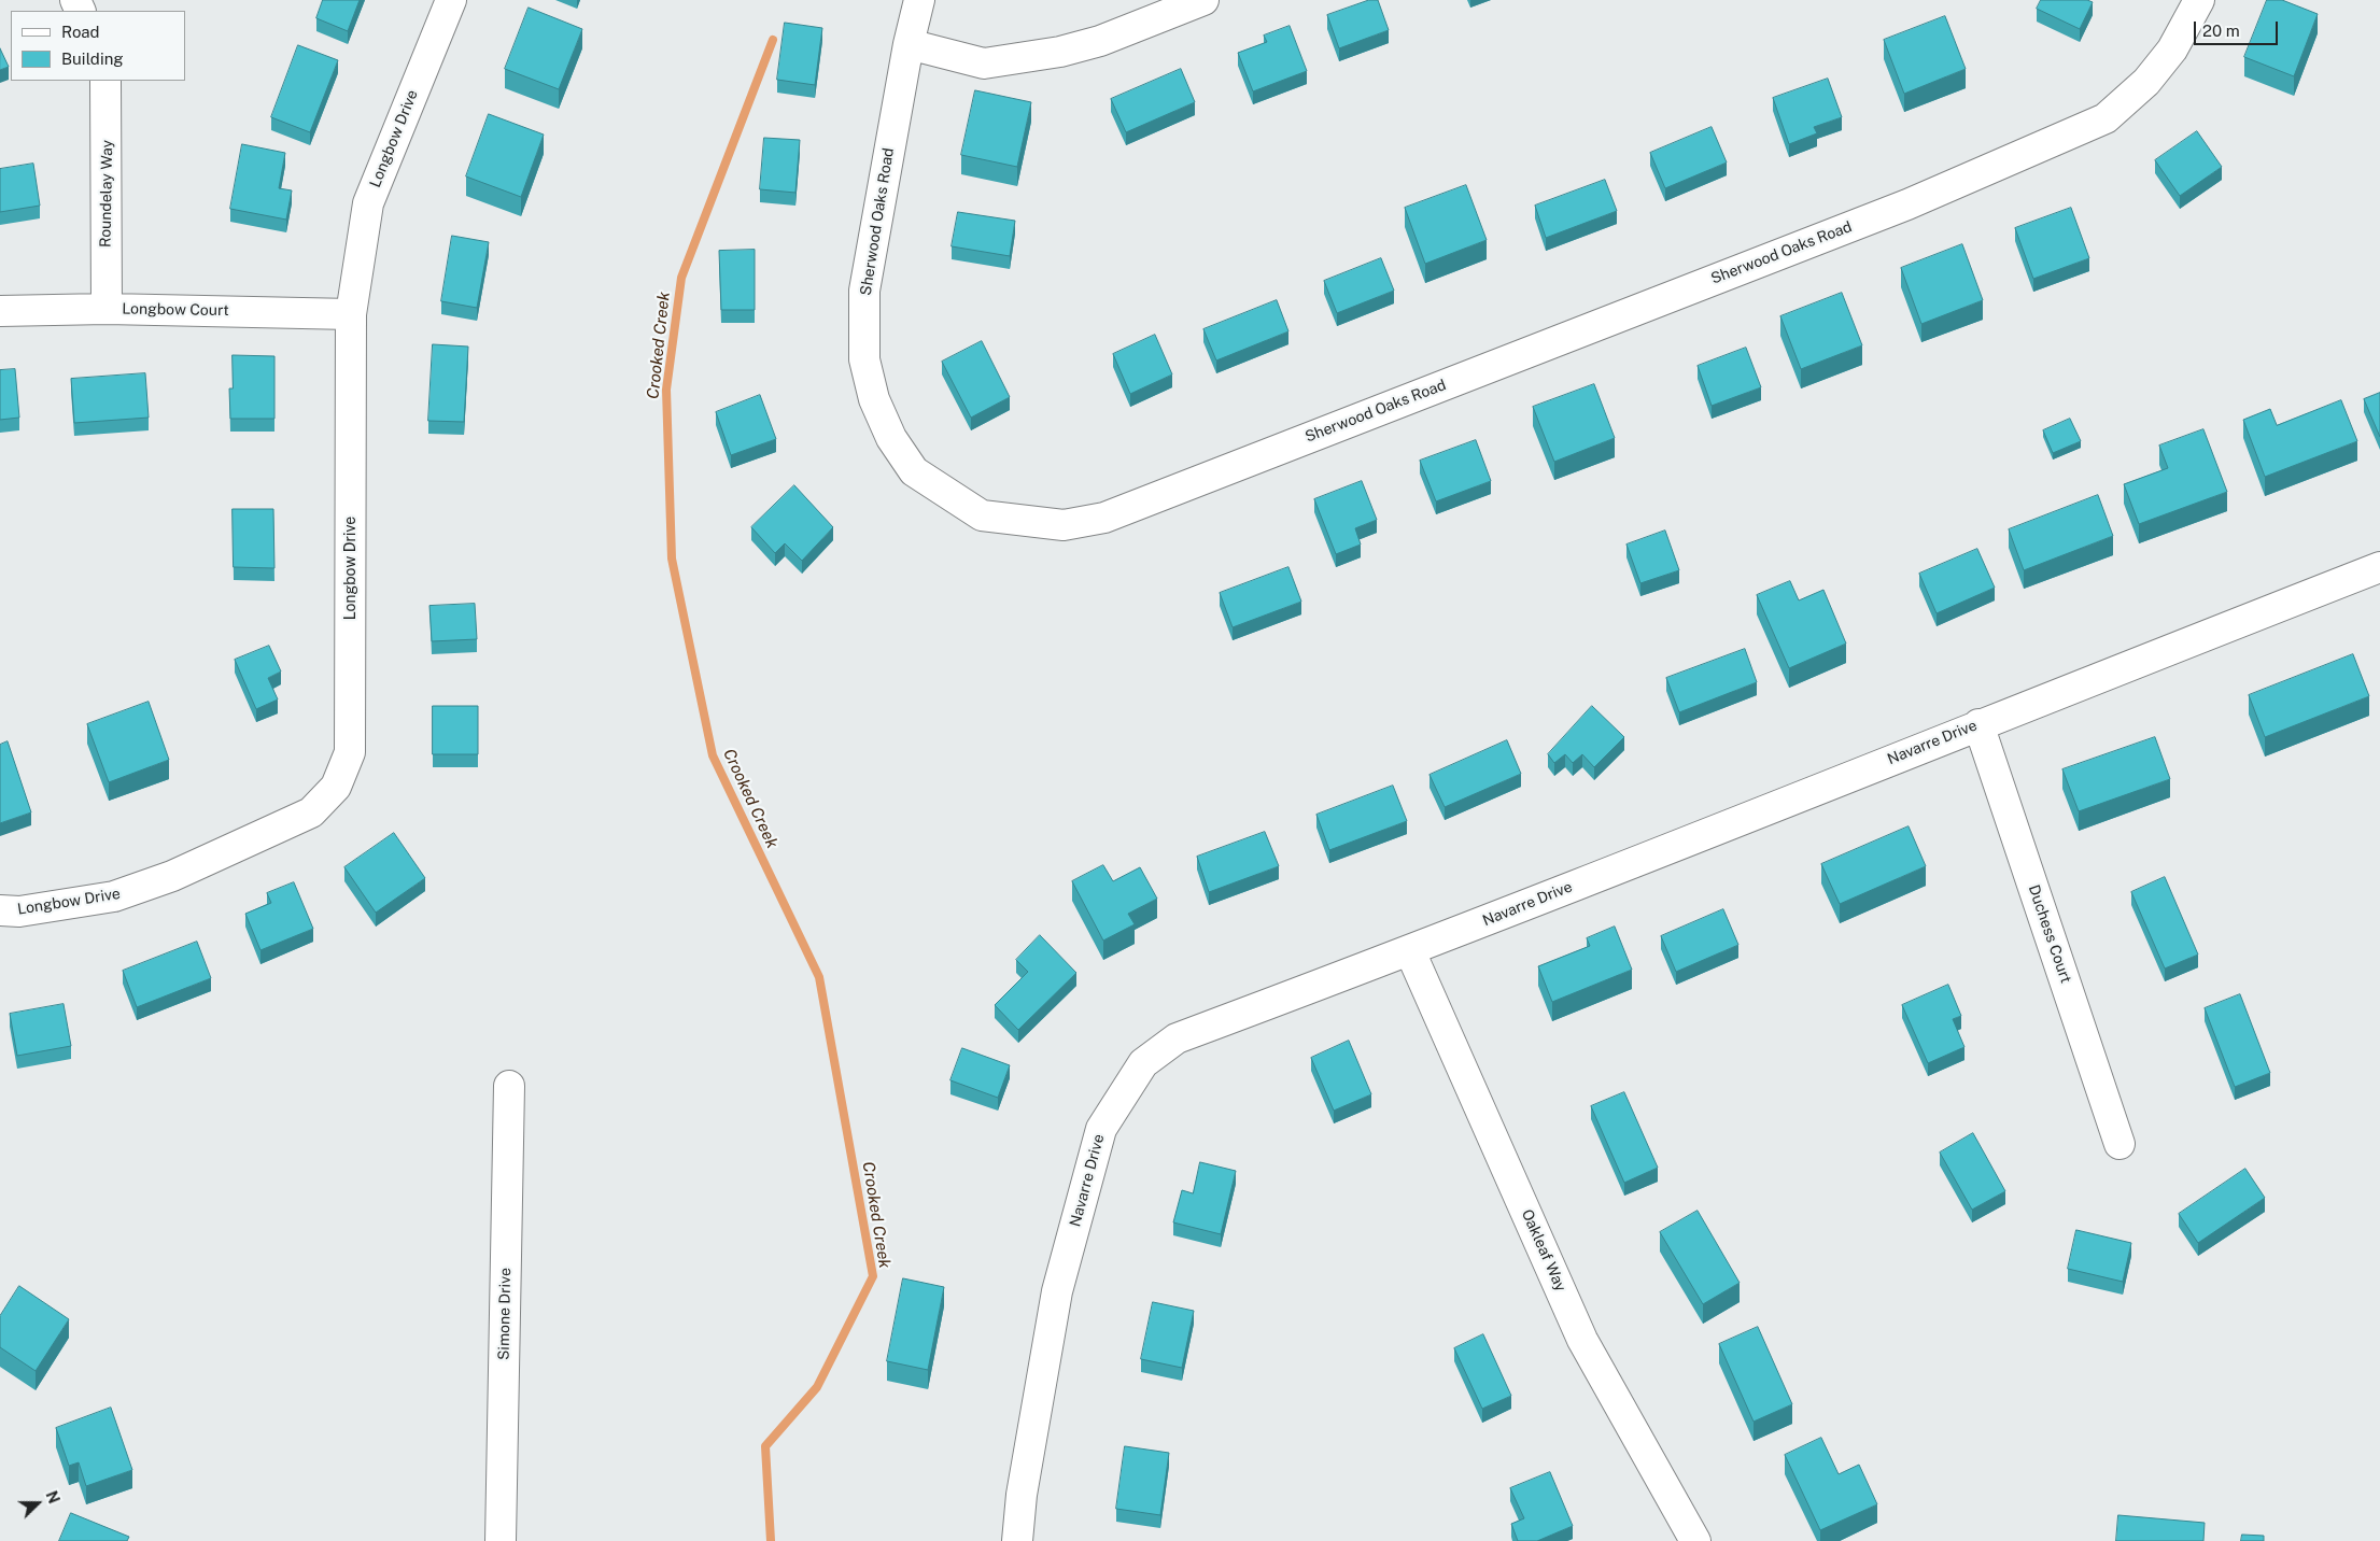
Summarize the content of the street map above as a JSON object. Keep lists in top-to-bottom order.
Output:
{
  "streets": {
    "street": [
      "Longbow Drive",
      "Roundelay Way",
      "Sherwood Oaks Road",
      "Longbow Court",
      "Navarre Drive",
      "Duchess Court",
      "Oakleaf Way",
      "Simone Drive"
    ]
  },
  "crossings": [
    ["Longbow Drive", "Longbow Court"],
    ["Roundelay Way", "Longbow Court"],
    ["Navarre Drive", "Duchess Court"],
    ["Navarre Drive", "Oakleaf Way"]
  ],
  "water": ["Crooked Creek"],
  "legend": ["Road", "Building"],
  "scale_bar": "20 m",
  "north": "right"
}
